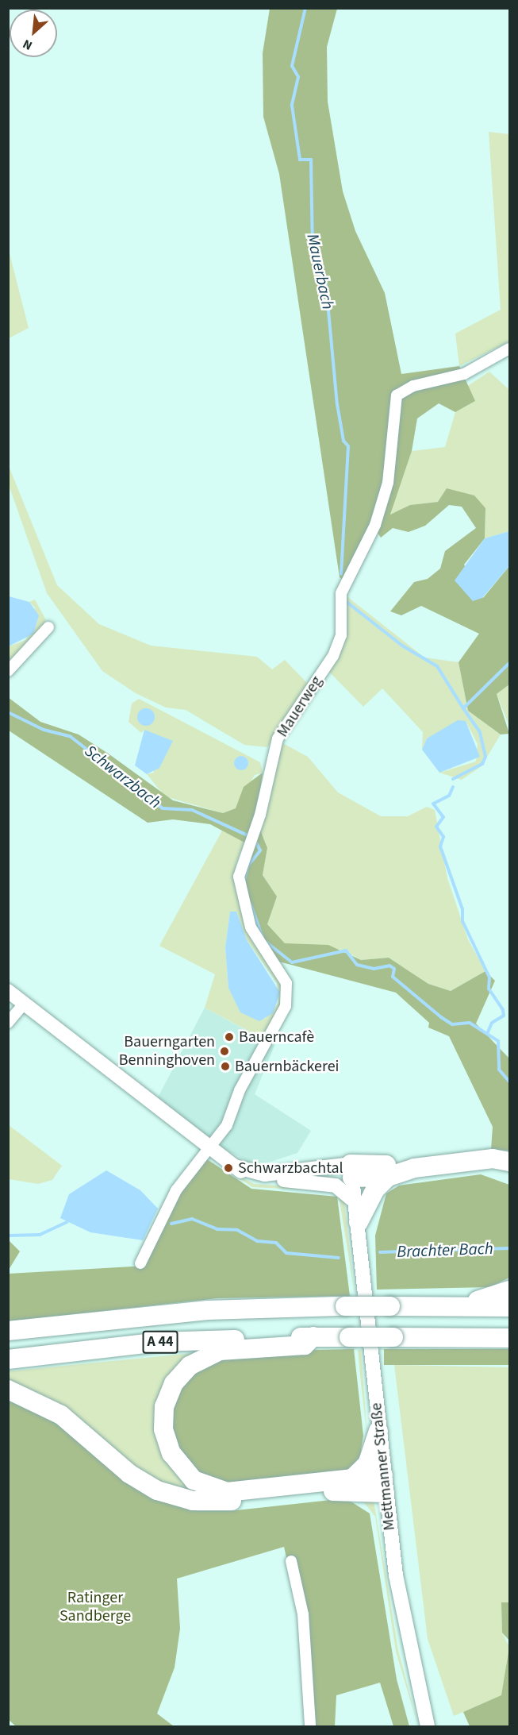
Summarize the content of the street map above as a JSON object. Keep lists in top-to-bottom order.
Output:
{
  "streets": {
    "highway": ["A 44"],
    "main road": ["Mettmanner Straße"],
    "street": ["Mauerweg"]
  },
  "water": ["Mauerbach", "Schwarzbach", "Brachter Bach"],
  "parks": ["Ratinger Sandberge"],
  "places": [
    "Bauerncafè",
    "Bauerngarten Benninghoven",
    "Bauernbäckerei",
    "Schwarzbachtal"
  ],
  "north": "bottom left"
}
